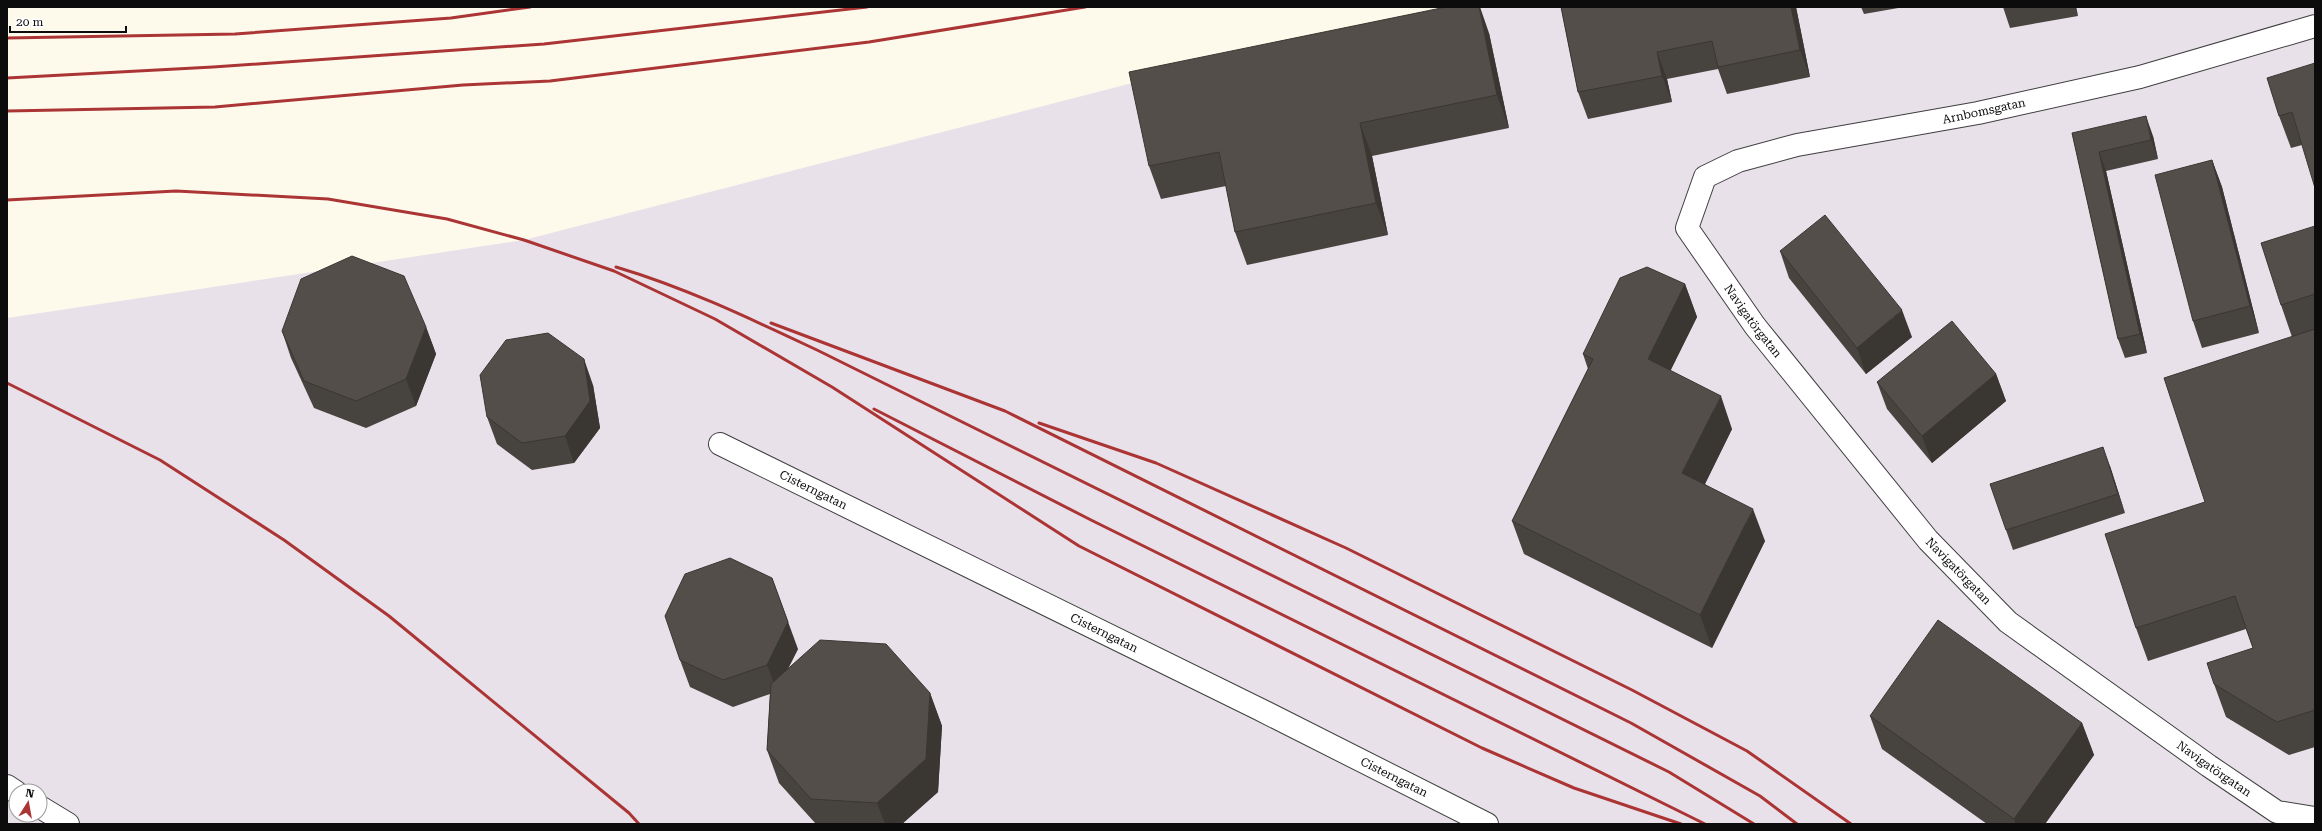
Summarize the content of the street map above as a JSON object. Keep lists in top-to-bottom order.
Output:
{
  "streets": {
    "street": ["Arnbomsgatan", "Navigatörgatan", "Cisterngatan"]
  },
  "crossings": [
    ["Arnbomsgatan", "Navigatörgatan"]
  ],
  "scale_bar": "20 m",
  "north": "top"
}
